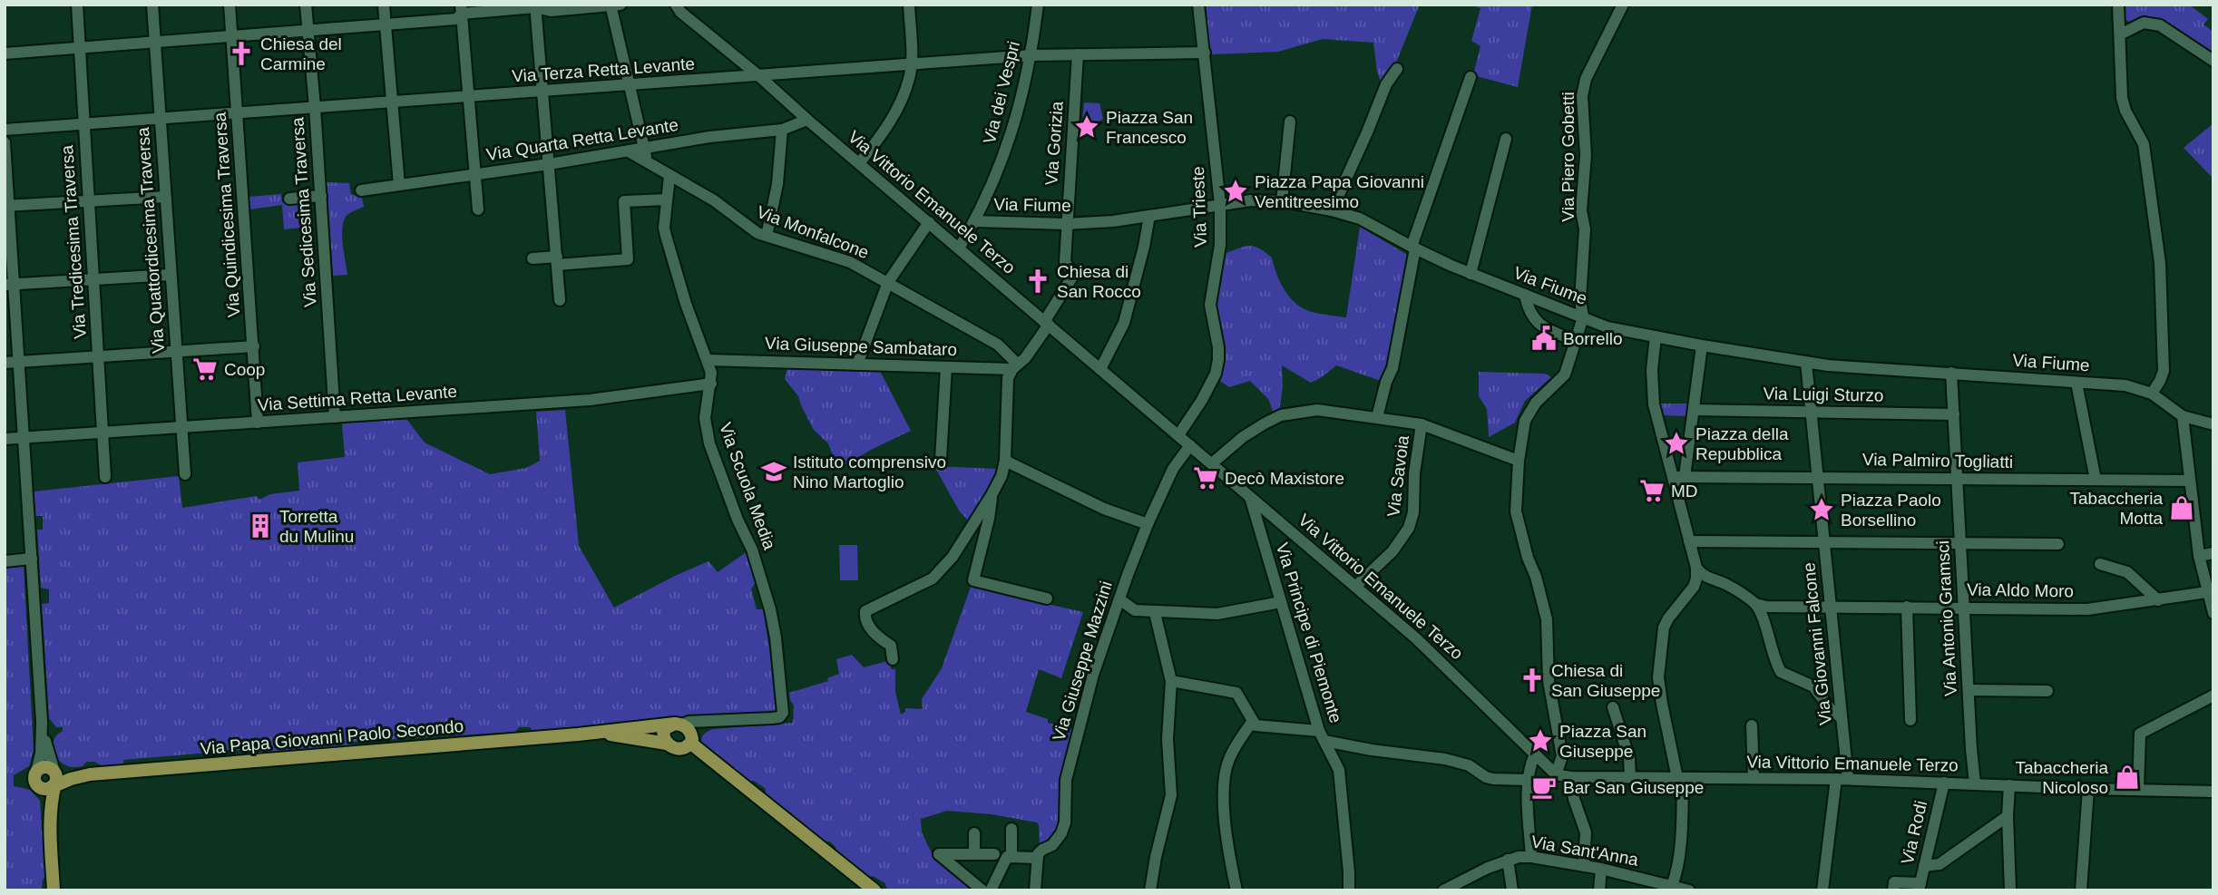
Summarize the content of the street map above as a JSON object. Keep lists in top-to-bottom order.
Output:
{
  "streets": {
    "main road": ["Via Papa Giovanni Paolo Secondo"],
    "street": [
      "Via Terza Retta Levante",
      "Via dei Vespri",
      "Via Quarta Retta Levante",
      "Via Gorizia",
      "Via Piero Gobetti",
      "Via Vittorio Emanuele Terzo",
      "Via Fiume",
      "Via Trieste",
      "Via Sedicesima Traversa",
      "Via Quindicesima Traversa",
      "Via Monfalcone",
      "Via Quattordicesima Traversa",
      "Via Tredicesima Traversa",
      "Via Giuseppe Sambataro",
      "Via Luigi Sturzo",
      "Via Settima Retta Levante",
      "Via Palmiro Togliatti",
      "Via Savoia",
      "Via Scuola Media",
      "Via Aldo Moro",
      "Via Antonio Gramsci",
      "Via Principe di Piemonte",
      "Via Giovanni Falcone",
      "Via Giuseppe Mazzini",
      "Via Rodi",
      "Via Sant'Anna"
    ]
  },
  "crossings": [
    ["Via Terza Retta Levante", "Via dei Vespri"],
    ["Via Terza Retta Levante", "Via Gorizia"],
    ["Via Terza Retta Levante", "Via Vittorio Emanuele Terzo"],
    ["Via Terza Retta Levante", "Via Trieste"],
    ["Via Terza Retta Levante", "Via Sedicesima Traversa"],
    ["Via Terza Retta Levante", "Via Quindicesima Traversa"],
    ["Via Terza Retta Levante", "Via Quattordicesima Traversa"],
    ["Via Terza Retta Levante", "Via Tredicesima Traversa"],
    ["Via dei Vespri", "Via Vittorio Emanuele Terzo"],
    ["Via dei Vespri", "Via Fiume"],
    ["Via Quarta Retta Levante", "Via Vittorio Emanuele Terzo"],
    ["Via Quarta Retta Levante", "Via Monfalcone"],
    ["Via Gorizia", "Via Vittorio Emanuele Terzo"],
    ["Via Gorizia", "Via Fiume"],
    ["Via Gorizia", "Via Monfalcone"],
    ["Via Gorizia", "Via Giuseppe Sambataro"],
    ["Via Piero Gobetti", "Via Fiume"],
    ["Via Vittorio Emanuele Terzo", "Via Trieste"],
    ["Via Vittorio Emanuele Terzo", "Via Savoia"],
    ["Via Vittorio Emanuele Terzo", "Via Antonio Gramsci"],
    ["Via Vittorio Emanuele Terzo", "Via Principe di Piemonte"],
    ["Via Vittorio Emanuele Terzo", "Via Giovanni Falcone"],
    ["Via Vittorio Emanuele Terzo", "Via Giuseppe Mazzini"],
    ["Via Vittorio Emanuele Terzo", "Via Rodi"],
    ["Via Fiume", "Via Trieste"],
    ["Via Fiume", "Via Antonio Gramsci"],
    ["Via Sedicesima Traversa", "Via Settima Retta Levante"],
    ["Via Quindicesima Traversa", "Via Settima Retta Levante"],
    ["Via Monfalcone", "Via Giuseppe Sambataro"],
    ["Via Monfalcone", "Via Scuola Media"],
    ["Via Quattordicesima Traversa", "Via Settima Retta Levante"],
    ["Via Tredicesima Traversa", "Via Settima Retta Levante"],
    ["Via Giuseppe Sambataro", "Via Scuola Media"],
    ["Via Luigi Sturzo", "Via Antonio Gramsci"],
    ["Via Settima Retta Levante", "Via Scuola Media"],
    ["Via Palmiro Togliatti", "Via Antonio Gramsci"],
    ["Via Palmiro Togliatti", "Via Giovanni Falcone"],
    ["Via Aldo Moro", "Via Antonio Gramsci"],
    ["Via Aldo Moro", "Via Giovanni Falcone"]
  ],
  "places": {
    "church": ["Chiesa del Carmine", "Chiesa di San Rocco", "Chiesa di San Giuseppe"],
    "place": [
      "Piazza San Francesco",
      "Piazza Papa Giovanni Ventitreesimo",
      "Piazza della Repubblica",
      "Piazza Paolo Borsellino",
      "Piazza San Giuseppe"
    ],
    "public building": ["Borrello"],
    "supermarket": ["Coop", "Decò Maxistore", "MD"],
    "school or university": ["Istituto comprensivo Nino Martoglio"],
    "shop": ["Tabaccheria Motta", "Tabaccheria Nicoloso"],
    "building": ["Torretta du Mulinu"],
    "cafe": ["Bar San Giuseppe"]
  }
}
